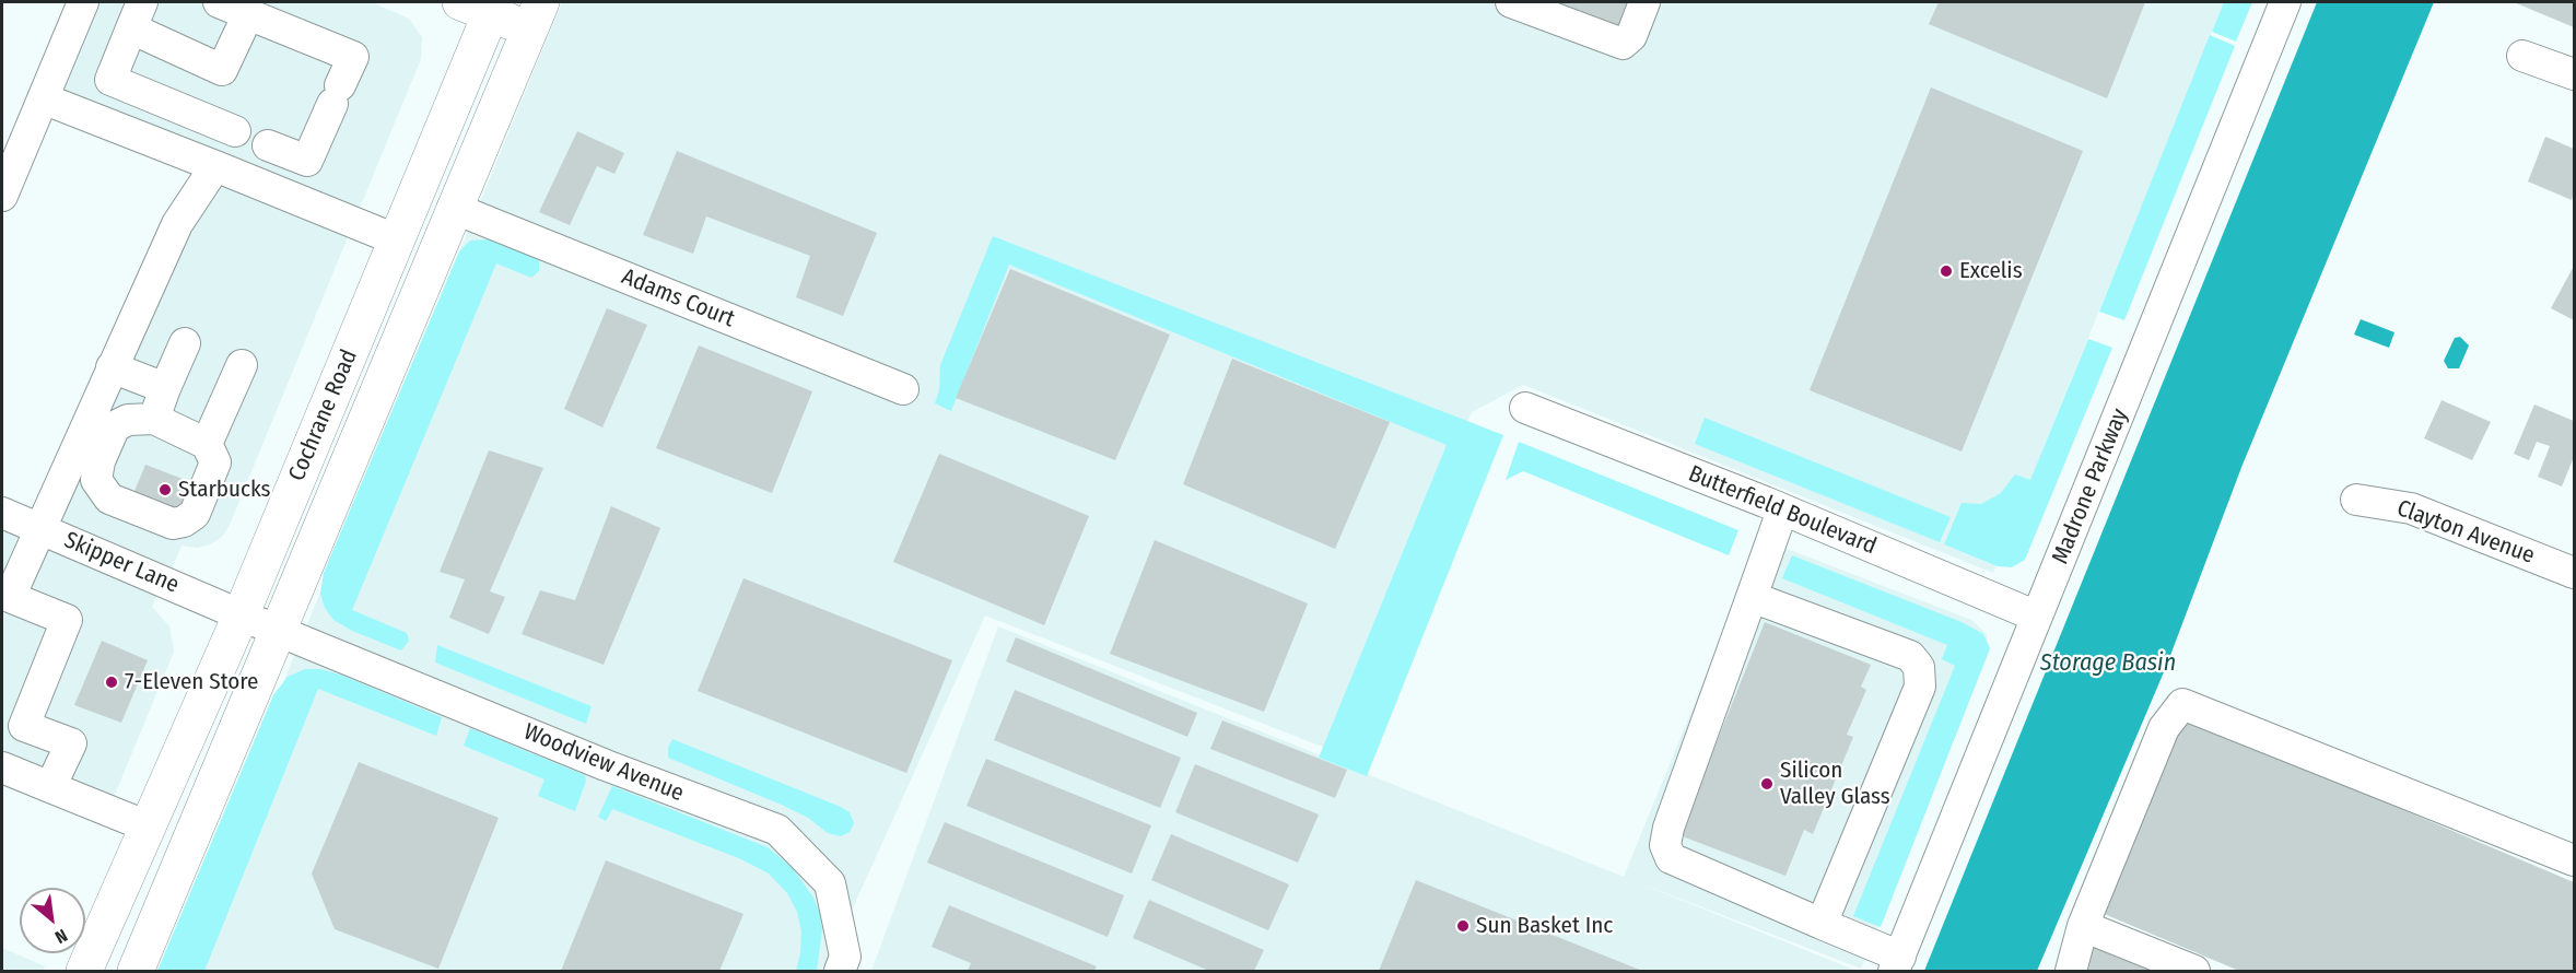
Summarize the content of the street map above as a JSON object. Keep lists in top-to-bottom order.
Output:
{
  "streets": {
    "main road": ["Cochrane Road"],
    "street": [
      "Adams Court",
      "Madrone Parkway",
      "Butterfield Boulevard",
      "Clayton Avenue",
      "Skipper Lane",
      "Woodview Avenue"
    ]
  },
  "crossings": [
    ["Adams Court", "Cochrane Road"],
    ["Cochrane Road", "Skipper Lane"],
    ["Cochrane Road", "Woodview Avenue"],
    ["Madrone Parkway", "Butterfield Boulevard"],
    ["Skipper Lane", "Woodview Avenue"]
  ],
  "water": ["Storage Basin"],
  "places": [
    "Excelis",
    "Starbucks",
    "7-Eleven Store",
    "Silicon Valley Glass",
    "Sun Basket Inc"
  ],
  "north": "bottom right"
}
